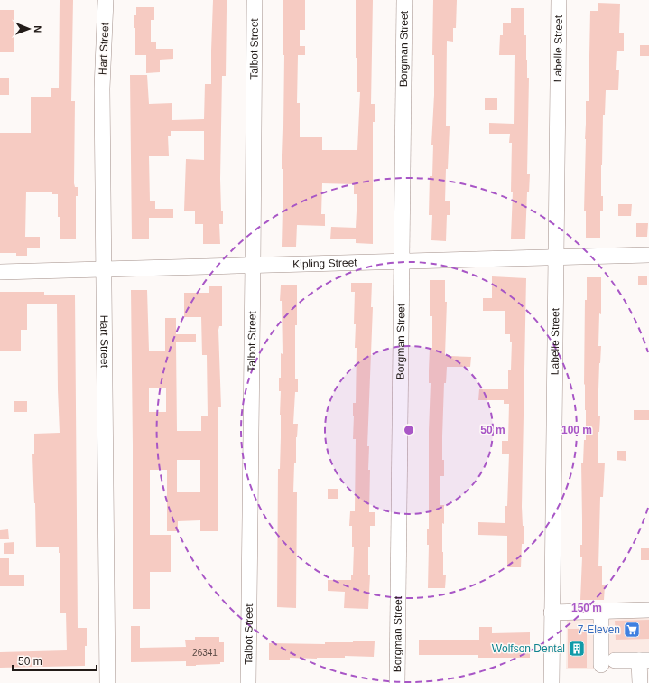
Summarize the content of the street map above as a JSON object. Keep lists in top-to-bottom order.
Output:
{
  "streets": {
    "street": [
      "Hart Street",
      "Talbot Street",
      "Borgman Street",
      "Labelle Street",
      "Kipling Street"
    ]
  },
  "crossings": [
    ["Hart Street", "Kipling Street"],
    ["Talbot Street", "Kipling Street"],
    ["Borgman Street", "Kipling Street"],
    ["Labelle Street", "Kipling Street"]
  ],
  "places": {
    "supermarket": ["7-Eleven"],
    "building": ["Wolfson Dental"]
  },
  "house_numbers": ["26341"],
  "scale_bar": "50 m",
  "north": "right",
  "rings": ["50 m", "100 m", "150 m"]
}
